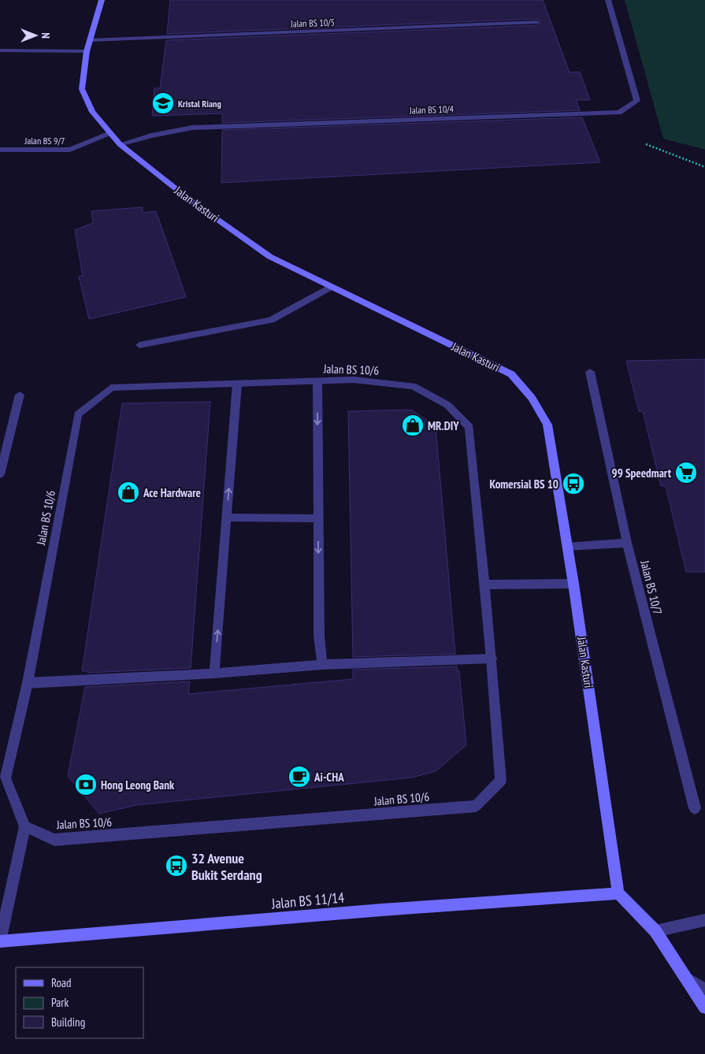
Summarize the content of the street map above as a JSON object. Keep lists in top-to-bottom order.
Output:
{
  "streets": {
    "street": [
      "Jalan BS 10/5",
      "Jalan BS 10/4",
      "Jalan BS 9/7",
      "Jalan Kasturi",
      "Jalan BS 10/6",
      "Jalan BS 10/7",
      "Jalan BS 11/14"
    ]
  },
  "crossings": [
    ["Jalan BS 10/5", "Jalan Kasturi"],
    ["Jalan BS 10/4", "Jalan Kasturi"],
    ["Jalan BS 9/7", "Jalan Kasturi"],
    ["Jalan Kasturi", "Jalan BS 11/14"]
  ],
  "places": {
    "school or university": ["Kristal Riang"],
    "shop": ["MR.DIY", "Ace Hardware"],
    "supermarket": ["99 Speedmart"],
    "bus stop": ["Komersial BS 10", "32 Avenue Bukit Serdang"],
    "cafe": ["Ai-CHA"],
    "bank": ["Hong Leong Bank"]
  },
  "legend": ["Road", "Park", "Building"],
  "north": "right"
}
